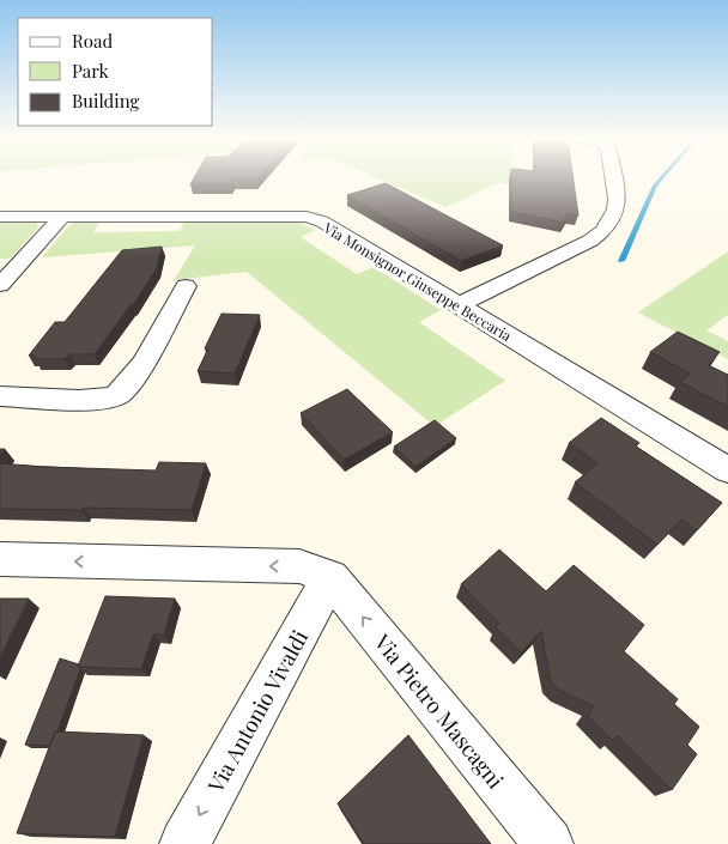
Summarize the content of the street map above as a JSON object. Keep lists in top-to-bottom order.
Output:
{
  "streets": {
    "street": ["Via Monsignor Giuseppe Beccaria", "Via Antonio Vivaldi", "Via Pietro Mascagni"]
  },
  "crossings": [
    ["Via Antonio Vivaldi", "Via Pietro Mascagni"]
  ],
  "one_way": ["Via Antonio Vivaldi", "Via Pietro Mascagni"],
  "legend": ["Road", "Park", "Building"]
}
